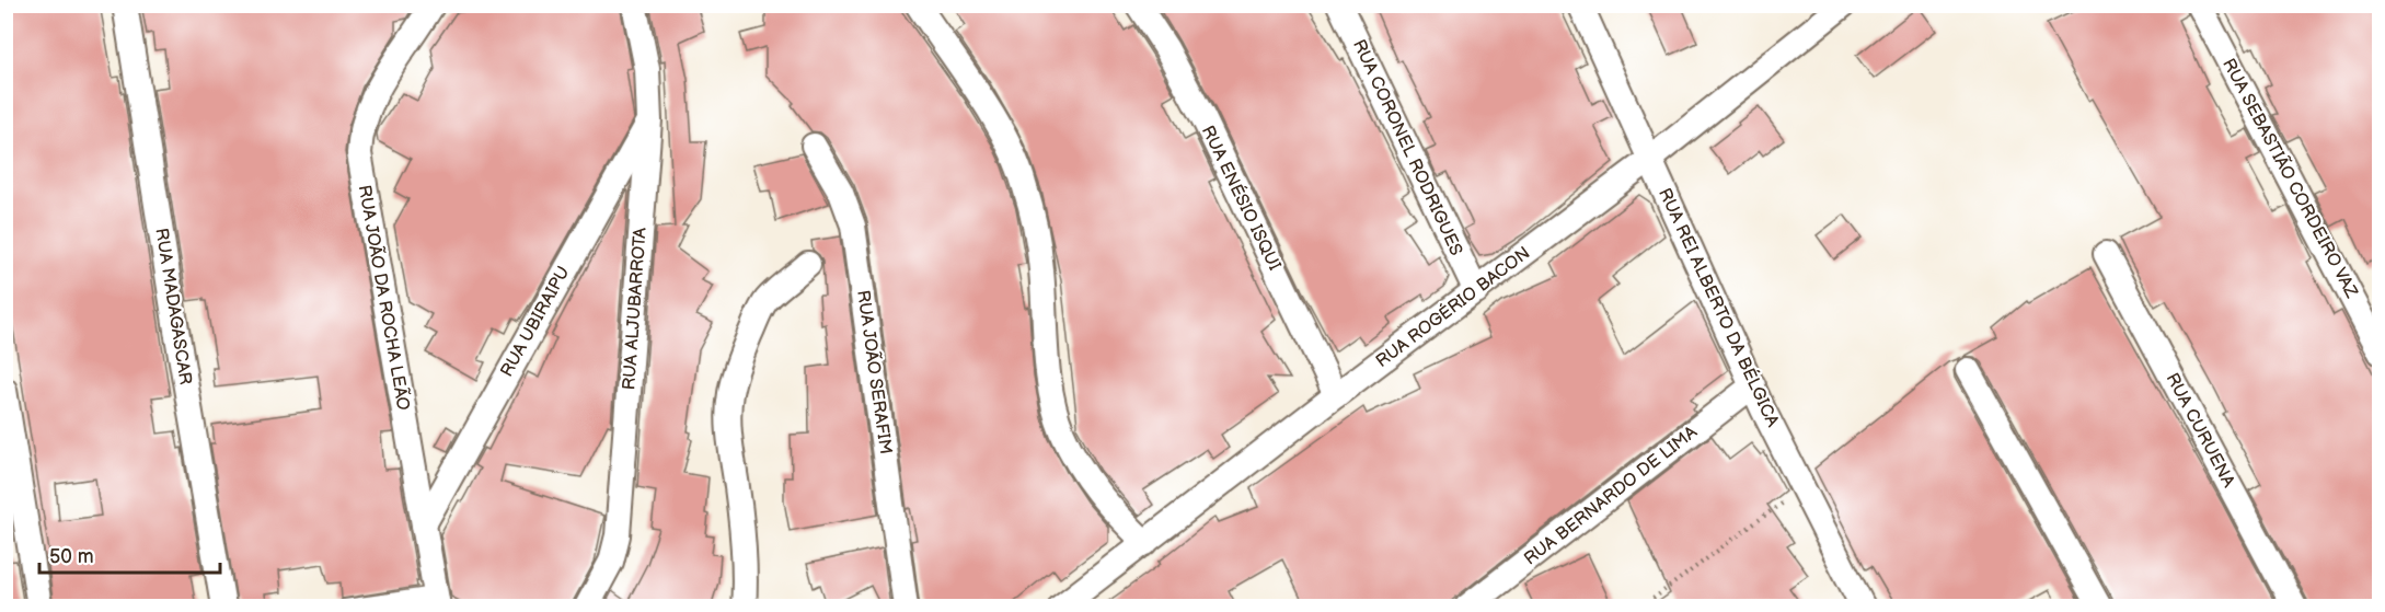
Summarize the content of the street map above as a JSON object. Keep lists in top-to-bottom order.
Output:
{
  "streets": {
    "street": [
      "RUA CORONEL RODRIGUES",
      "RUA SEBASTIÃO CORDEIRO VAZ",
      "RUA ENÉSIO ISQUI",
      "RUA JOÃO DA ROCHA LEÃO",
      "RUA MADAGASCAR",
      "RUA ROGÉRIO BACON",
      "RUA REI ALBERTO DA BÉLGICA",
      "RUA ALJUBARROTA",
      "RUA UBIRAIPU",
      "RUA JOÃO SERAFIM",
      "RUA CURUENA",
      "RUA BERNARDO DE LIMA"
    ]
  },
  "crossings": [
    ["RUA CORONEL RODRIGUES", "RUA ROGÉRIO BACON"],
    ["RUA ENÉSIO ISQUI", "RUA ROGÉRIO BACON"],
    ["RUA JOÃO DA ROCHA LEÃO", "RUA UBIRAIPU"],
    ["RUA ROGÉRIO BACON", "RUA REI ALBERTO DA BÉLGICA"],
    ["RUA REI ALBERTO DA BÉLGICA", "RUA BERNARDO DE LIMA"],
    ["RUA ALJUBARROTA", "RUA UBIRAIPU"]
  ],
  "scale_bar": "50 m"
}
